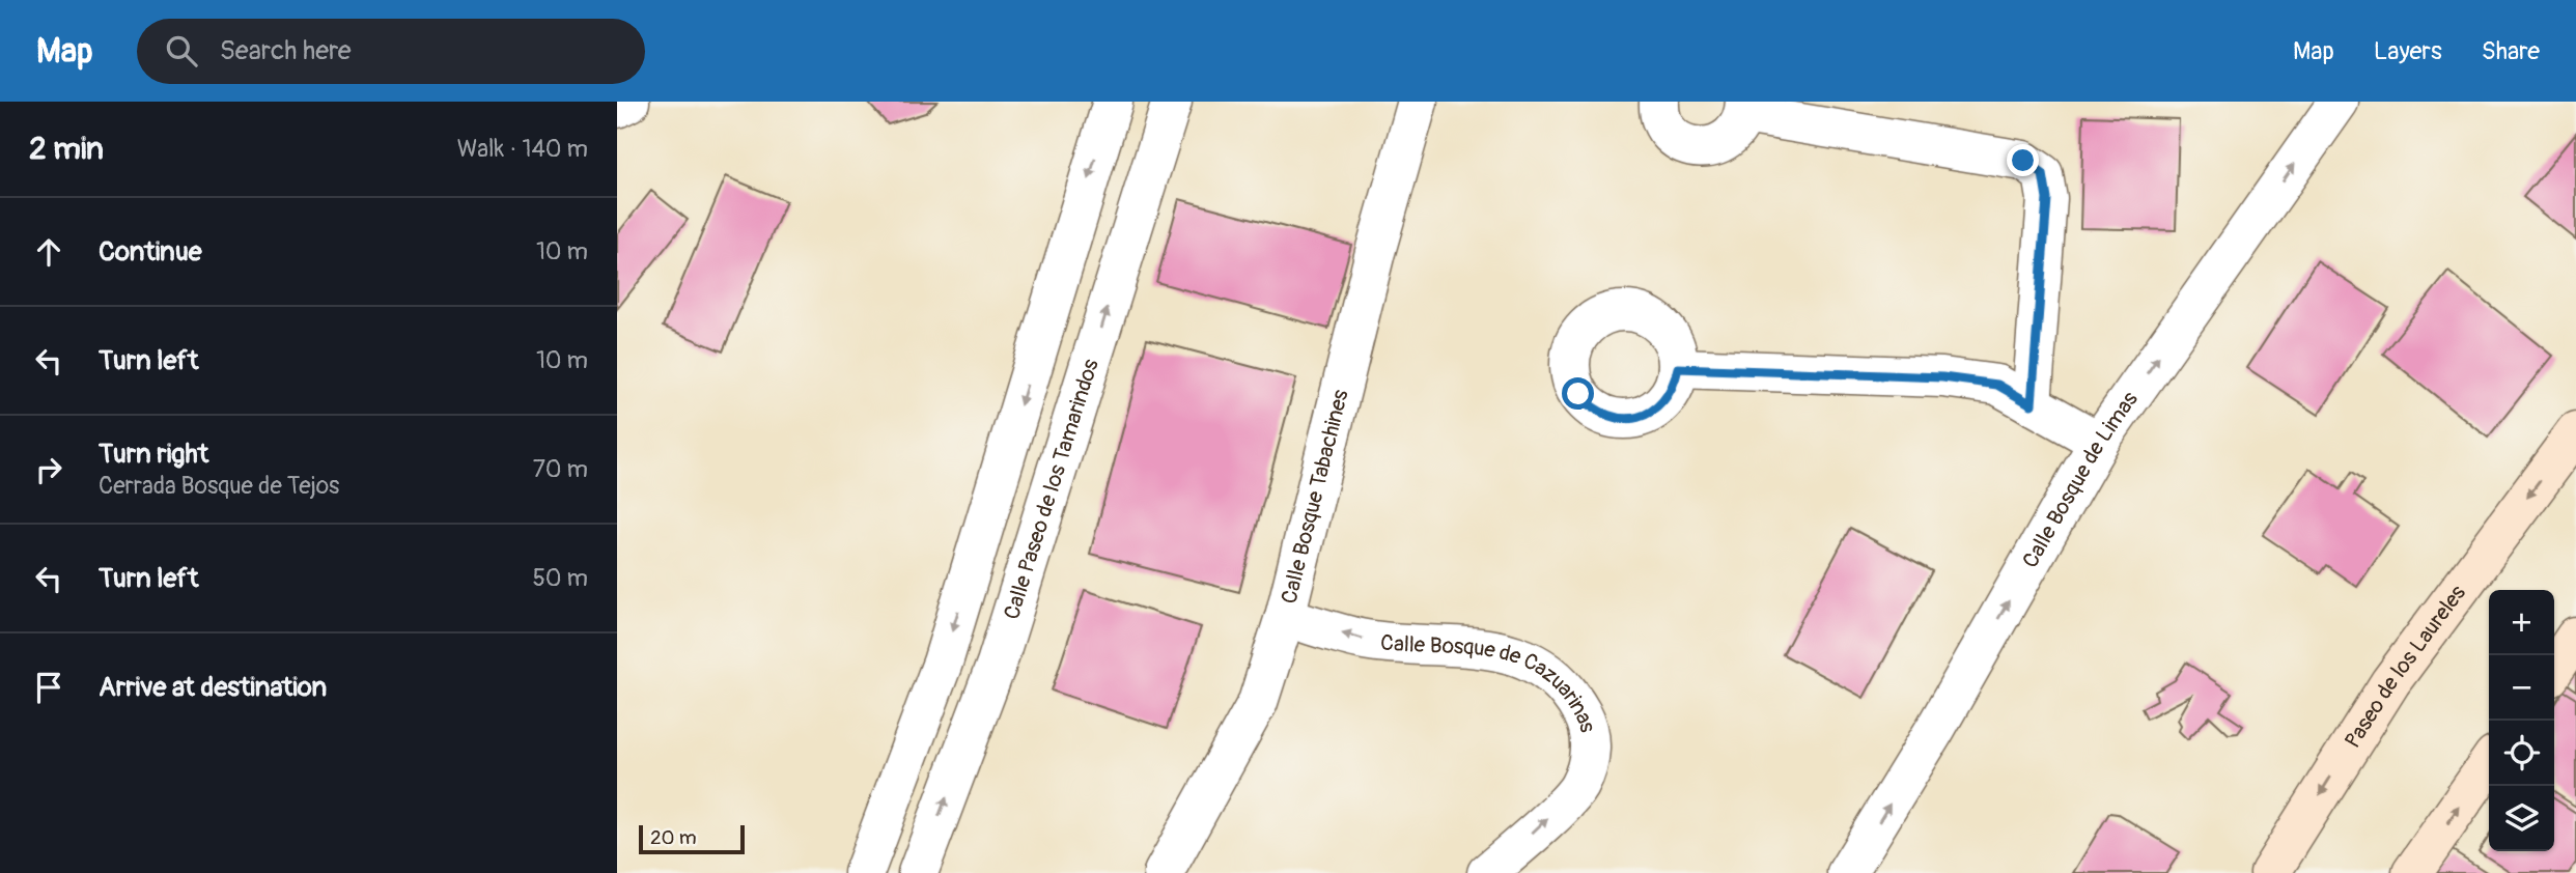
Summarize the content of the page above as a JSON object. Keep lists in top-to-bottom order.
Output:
{
  "streets": {
    "main road": ["Paseo de los Laureles"],
    "street": [
      "Calle Bosque de Limas",
      "Calle Paseo de los Tamarindos",
      "Calle Bosque Tabachines",
      "Calle Bosque de Cazuarinas"
    ]
  },
  "crossings": [
    ["Calle Bosque Tabachines", "Calle Bosque de Cazuarinas"]
  ],
  "one_way": ["Calle Bosque de Limas"],
  "scale_bar": "20 m",
  "page": {
    "header": "Map",
    "search": "Search here",
    "nav": ["Map", "Layers", "Share"],
    "heading": ["2 min", "Walk · 140 m"],
    "list": [
      ["Continue", "10 m"],
      ["Turn left", "10 m"],
      ["Turn right", "Cerrada Bosque de Tejos", "70 m"],
      ["Turn left", "50 m"],
      "Arrive at destination"
    ],
    "map_buttons": ["+", "−"],
    "scale": "20 m"
  }
}
